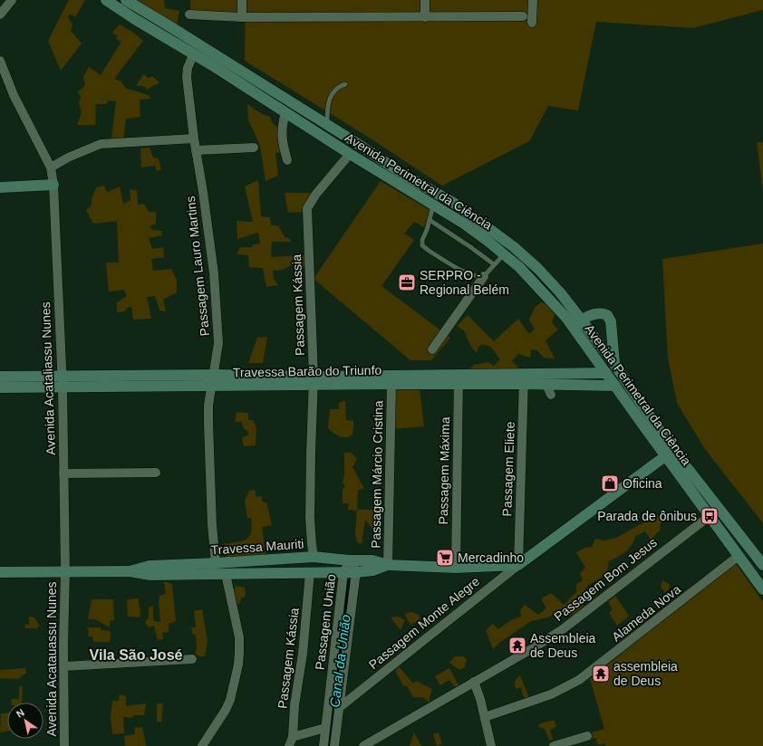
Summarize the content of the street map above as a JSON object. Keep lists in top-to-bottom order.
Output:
{
  "streets": {
    "main road": [
      "Avenida Perimetral da Ciência",
      "Travessa Barão do Triunfo",
      "Travessa Mauriti",
      "Passagem Monte Alegre"
    ],
    "street": [
      "Passagem Lauro Martins",
      "Passagem Kássia",
      "Avenida Acataliassu Nunes",
      "Passagem Eliete",
      "Passagem Máxima",
      "Passagem Márcio Cristina",
      "Passagem Bom Jesus",
      "Alameda Nova",
      "Passagem União",
      "Avenida Acatauassu Nunes"
    ]
  },
  "crossings": [
    ["Avenida Perimetral da Ciência", "Passagem Lauro Martins"],
    ["Avenida Perimetral da Ciência", "Passagem Kássia"],
    ["Avenida Perimetral da Ciência", "Travessa Barão do Triunfo"],
    ["Avenida Perimetral da Ciência", "Passagem Bom Jesus"],
    ["Avenida Perimetral da Ciência", "Alameda Nova"],
    ["Avenida Perimetral da Ciência", "Passagem Monte Alegre"],
    ["Passagem Lauro Martins", "Travessa Barão do Triunfo"],
    ["Passagem Lauro Martins", "Travessa Mauriti"],
    ["Passagem Kássia", "Travessa Barão do Triunfo"],
    ["Passagem Kássia", "Travessa Mauriti"],
    ["Travessa Barão do Triunfo", "Avenida Acataliassu Nunes"],
    ["Travessa Barão do Triunfo", "Passagem Eliete"],
    ["Travessa Barão do Triunfo", "Passagem Máxima"],
    ["Travessa Barão do Triunfo", "Passagem Márcio Cristina"],
    ["Avenida Acataliassu Nunes", "Travessa Mauriti"],
    ["Avenida Acataliassu Nunes", "Avenida Acatauassu Nunes"],
    ["Passagem Eliete", "Travessa Mauriti"],
    ["Passagem Eliete", "Passagem Monte Alegre"],
    ["Passagem Máxima", "Travessa Mauriti"],
    ["Passagem Márcio Cristina", "Travessa Mauriti"],
    ["Travessa Mauriti", "Passagem União"],
    ["Travessa Mauriti", "Passagem Monte Alegre"],
    ["Travessa Mauriti", "Avenida Acatauassu Nunes"],
    ["Passagem União", "Passagem Monte Alegre"]
  ],
  "districts": ["Vila São José"],
  "water": ["Canal da União"],
  "places": {
    "office": ["SERPRO - Regional Belém"],
    "shop": ["Oficina"],
    "bus stop": ["Parada de ônibus"],
    "supermarket": ["Mercadinho"],
    "temple": ["Assembleia de Deus", "assembleia de Deus"]
  },
  "north": "top left"
}
